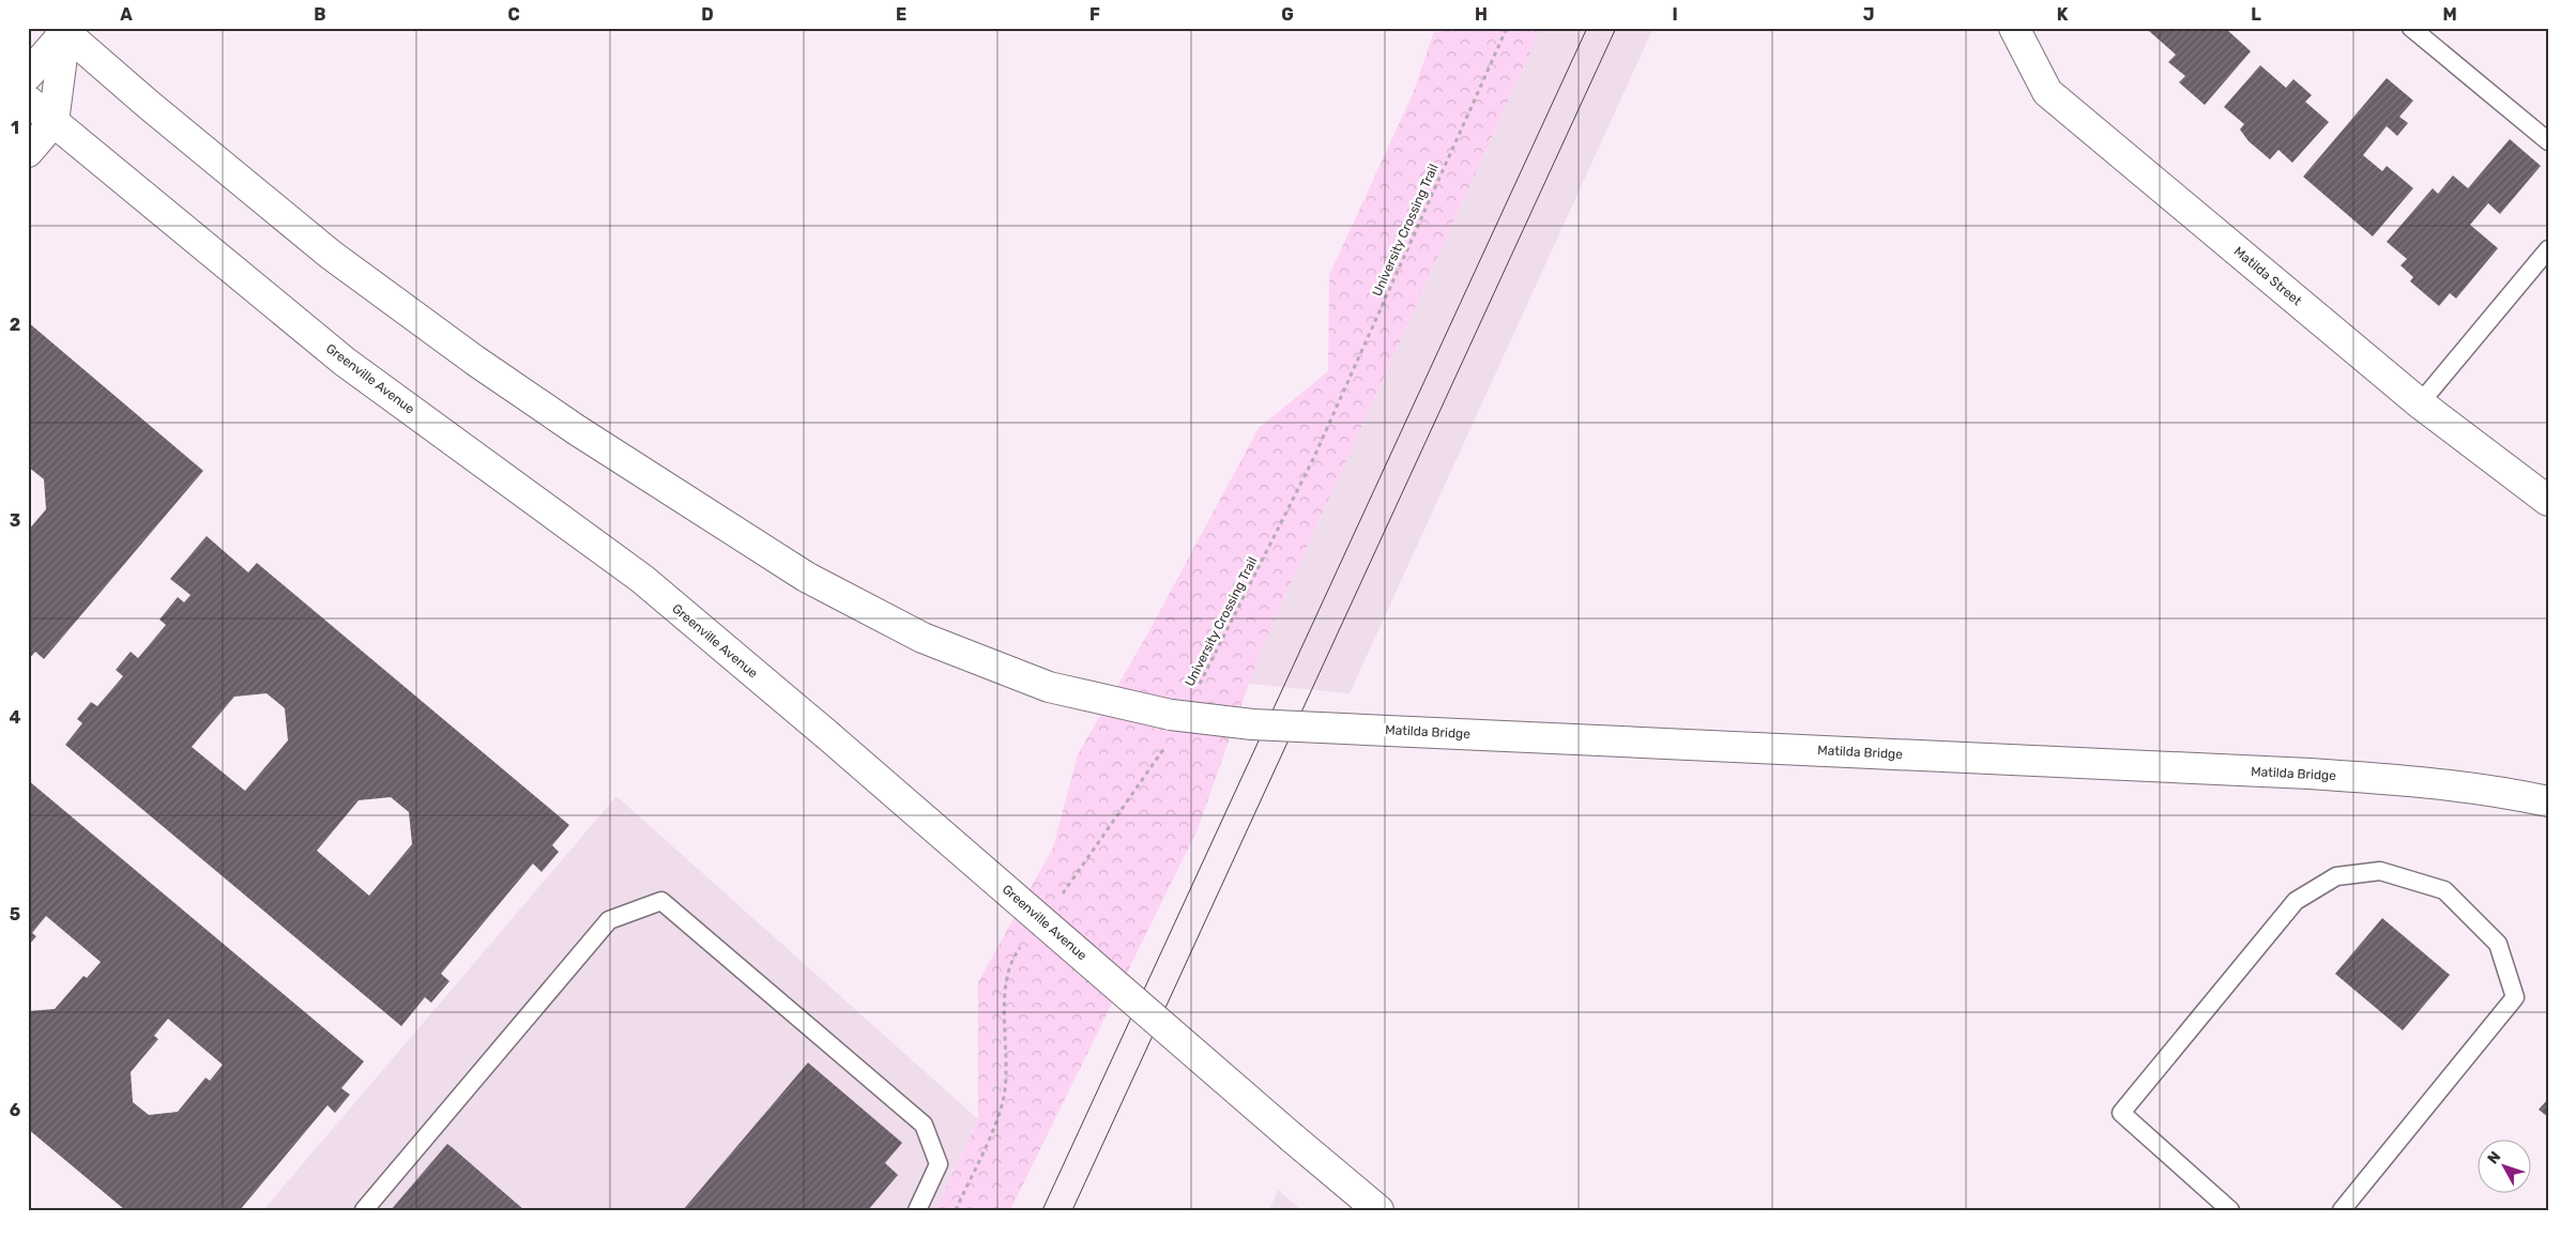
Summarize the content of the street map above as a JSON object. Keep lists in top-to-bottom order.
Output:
{
  "streets": {
    "main road": ["Matilda Street", "Greenville Avenue", "Matilda Bridge"],
    "path": ["University Crossing Trail"]
  },
  "north": "top left",
  "grid": {
    "columns": [
      "A",
      "B",
      "C",
      "D",
      "E",
      "F",
      "G",
      "H",
      "I",
      "J",
      "K",
      "L",
      "M"
    ],
    "rows": [
      "1",
      "2",
      "3",
      "4",
      "5",
      "6"
    ]
  }
}
